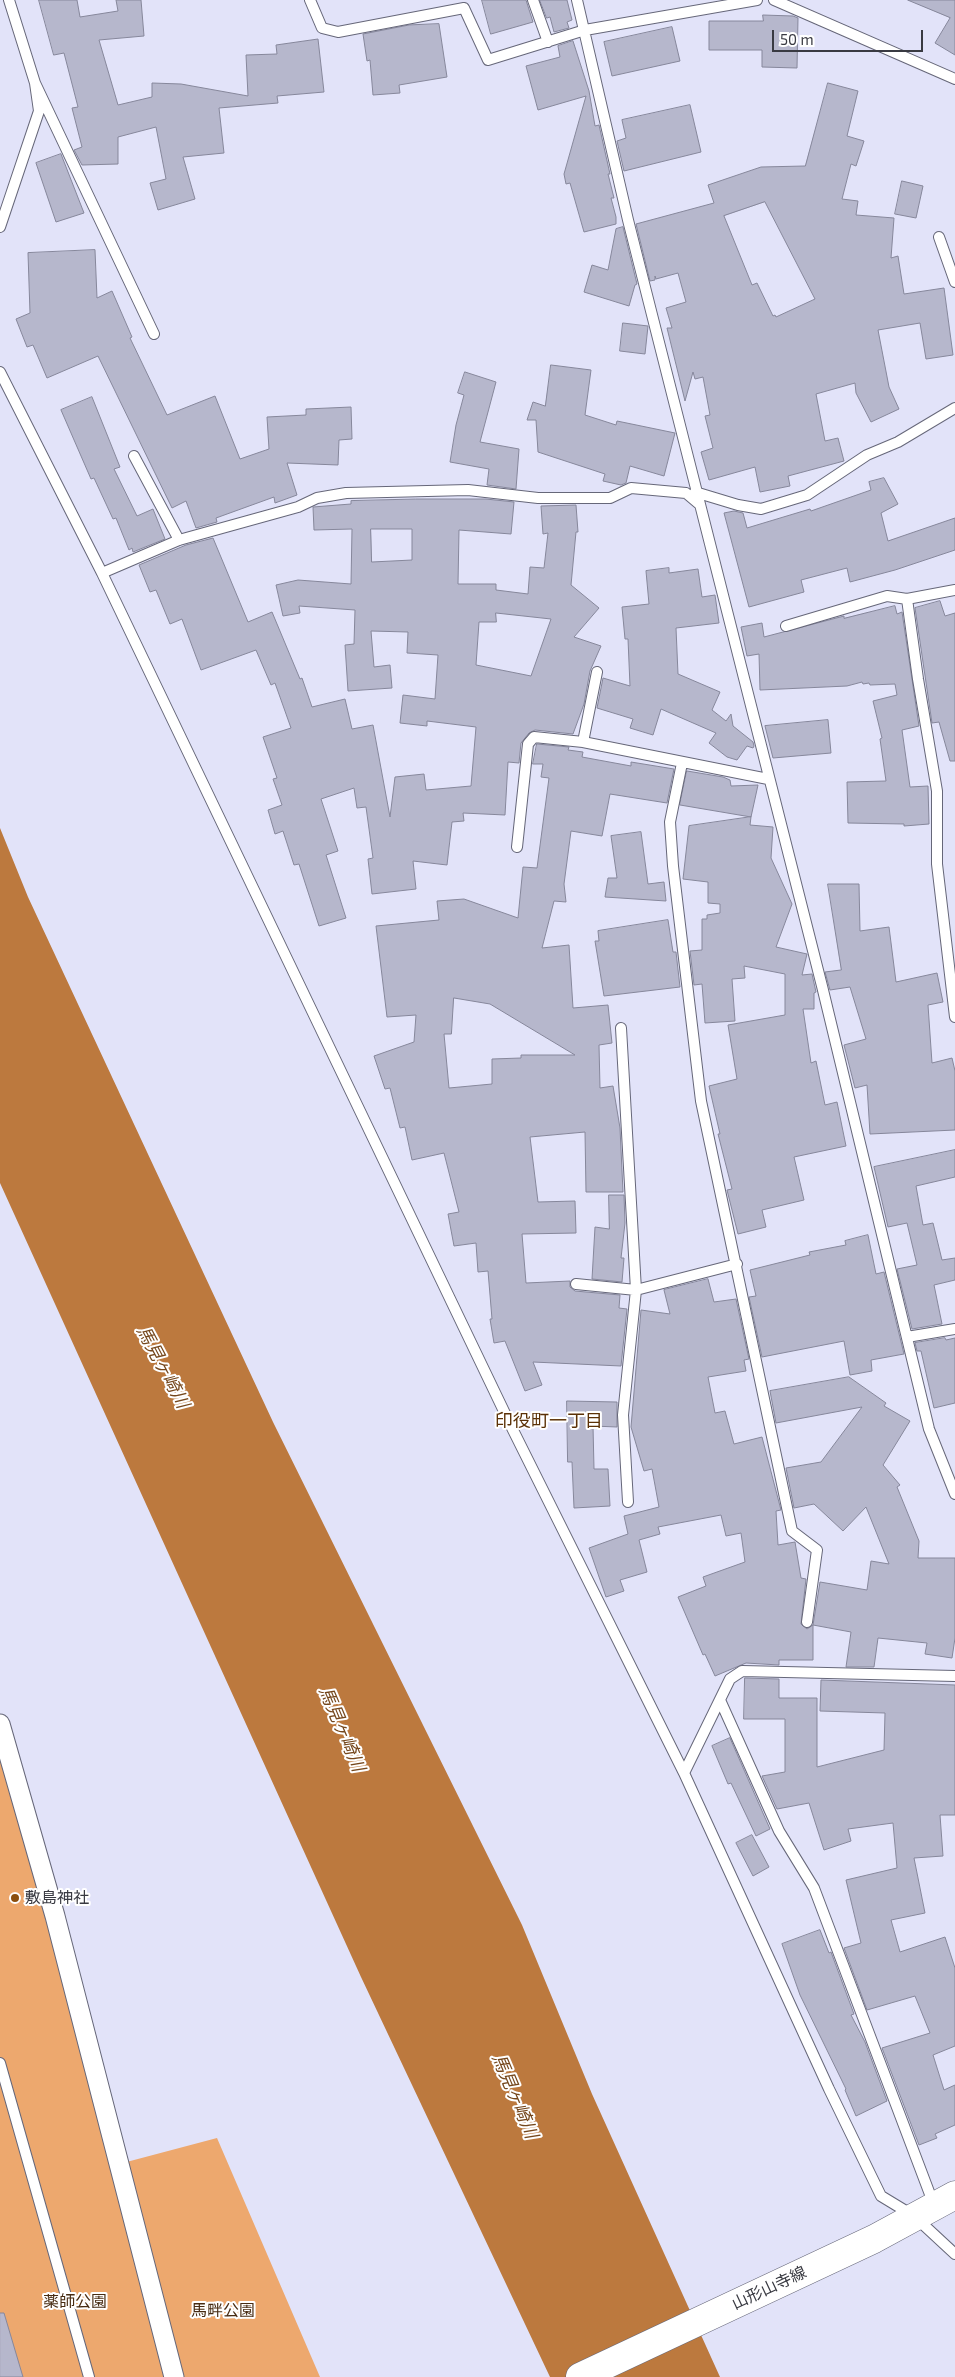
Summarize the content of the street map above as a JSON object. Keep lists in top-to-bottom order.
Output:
{
  "streets": {
    "main road": ["山形山寺線"]
  },
  "districts": ["印役町一丁目"],
  "water": ["馬見ヶ崎川"],
  "parks": ["薬師公園", "馬畔公園"],
  "places": ["敷島神社"],
  "scale_bar": "50 m"
}
